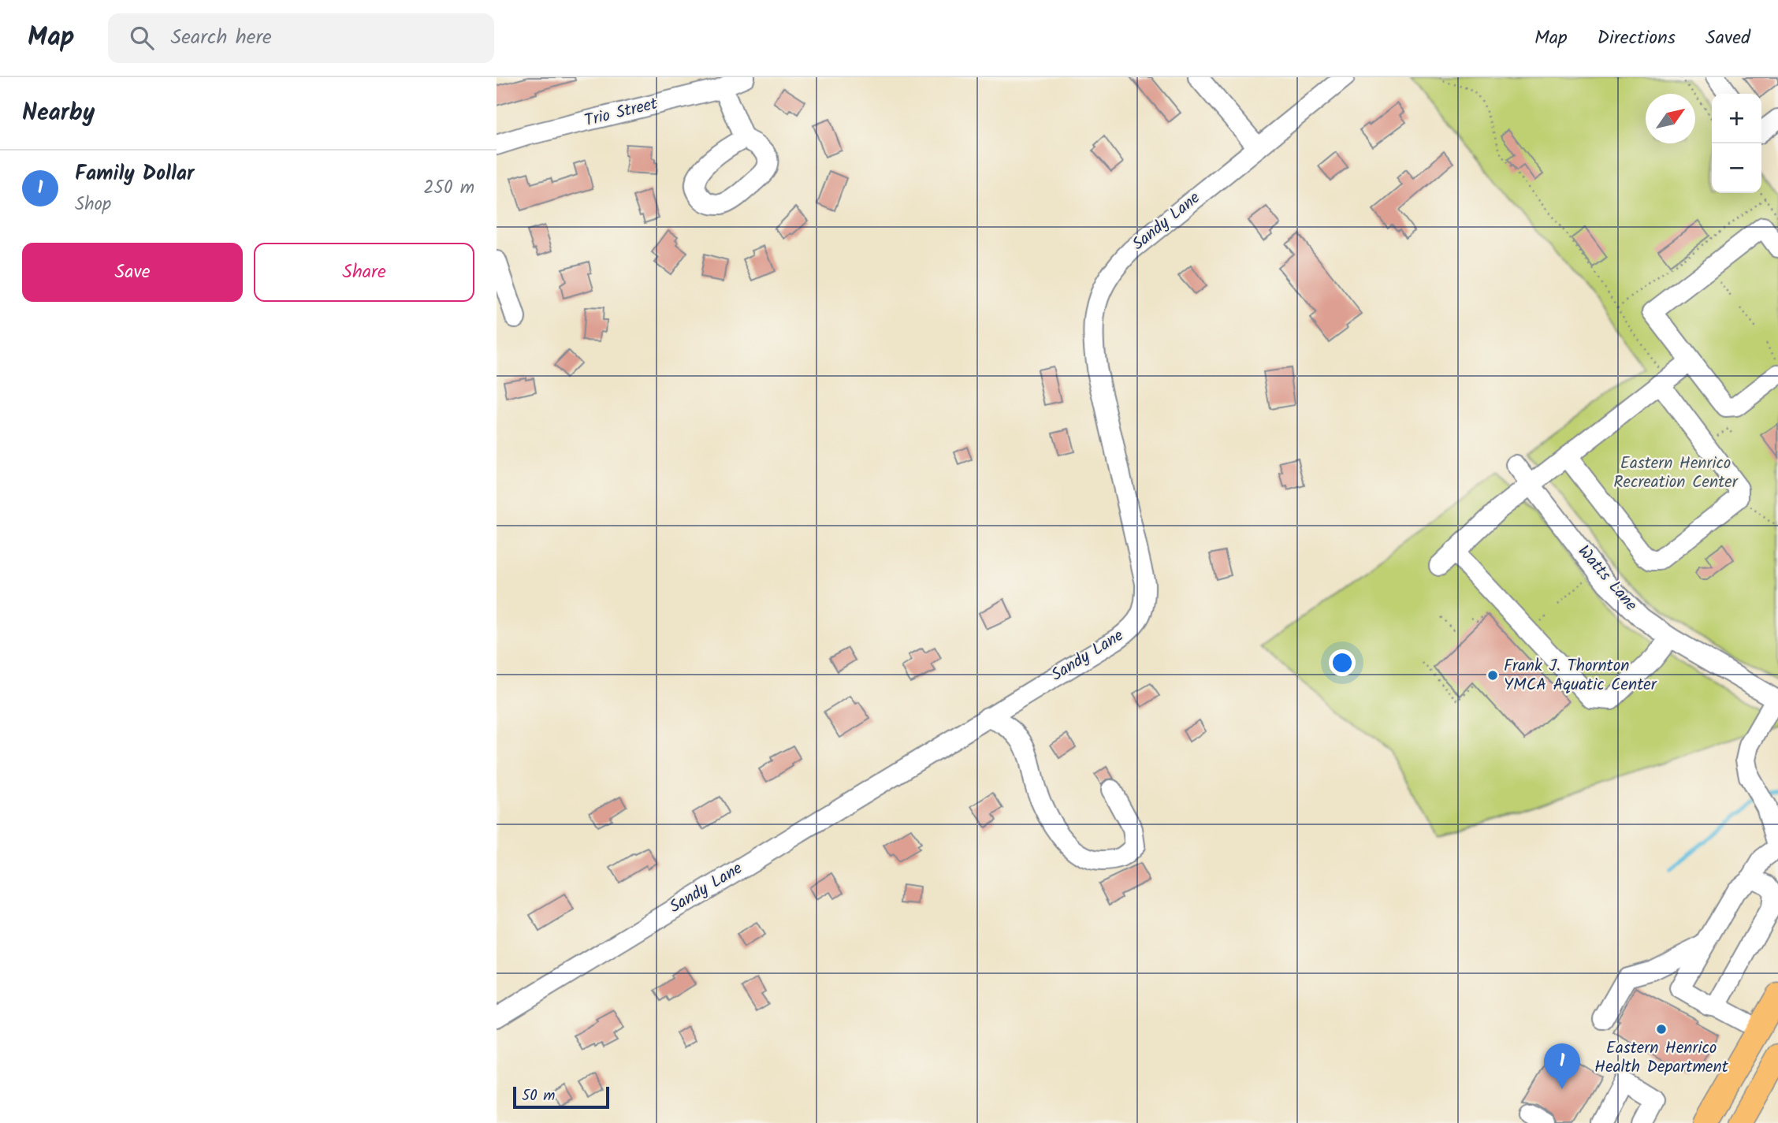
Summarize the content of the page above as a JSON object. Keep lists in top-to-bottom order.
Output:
{
  "streets": {
    "street": ["Trio Street", "Sandy Lane", "Watts Lane"]
  },
  "parks": ["Eastern Henrico Recreation Center"],
  "places": ["Frank J. Thornton YMCA Aquatic Center", "Eastern Henrico Health Department"],
  "scale_bar": "50 m",
  "north": "top right",
  "page": {
    "header": "Map",
    "search": "Search here",
    "nav": ["Map", "Directions", "Saved"],
    "heading": "Nearby",
    "map_buttons": ["+", "−"],
    "list": [
      {
        "mark": "1",
        "name": "Family Dollar",
        "note": "Shop",
        "value": "250 m"
      }
    ],
    "buttons": ["Save", "Share"],
    "pins": "1",
    "scale": "50 m"
  }
}
